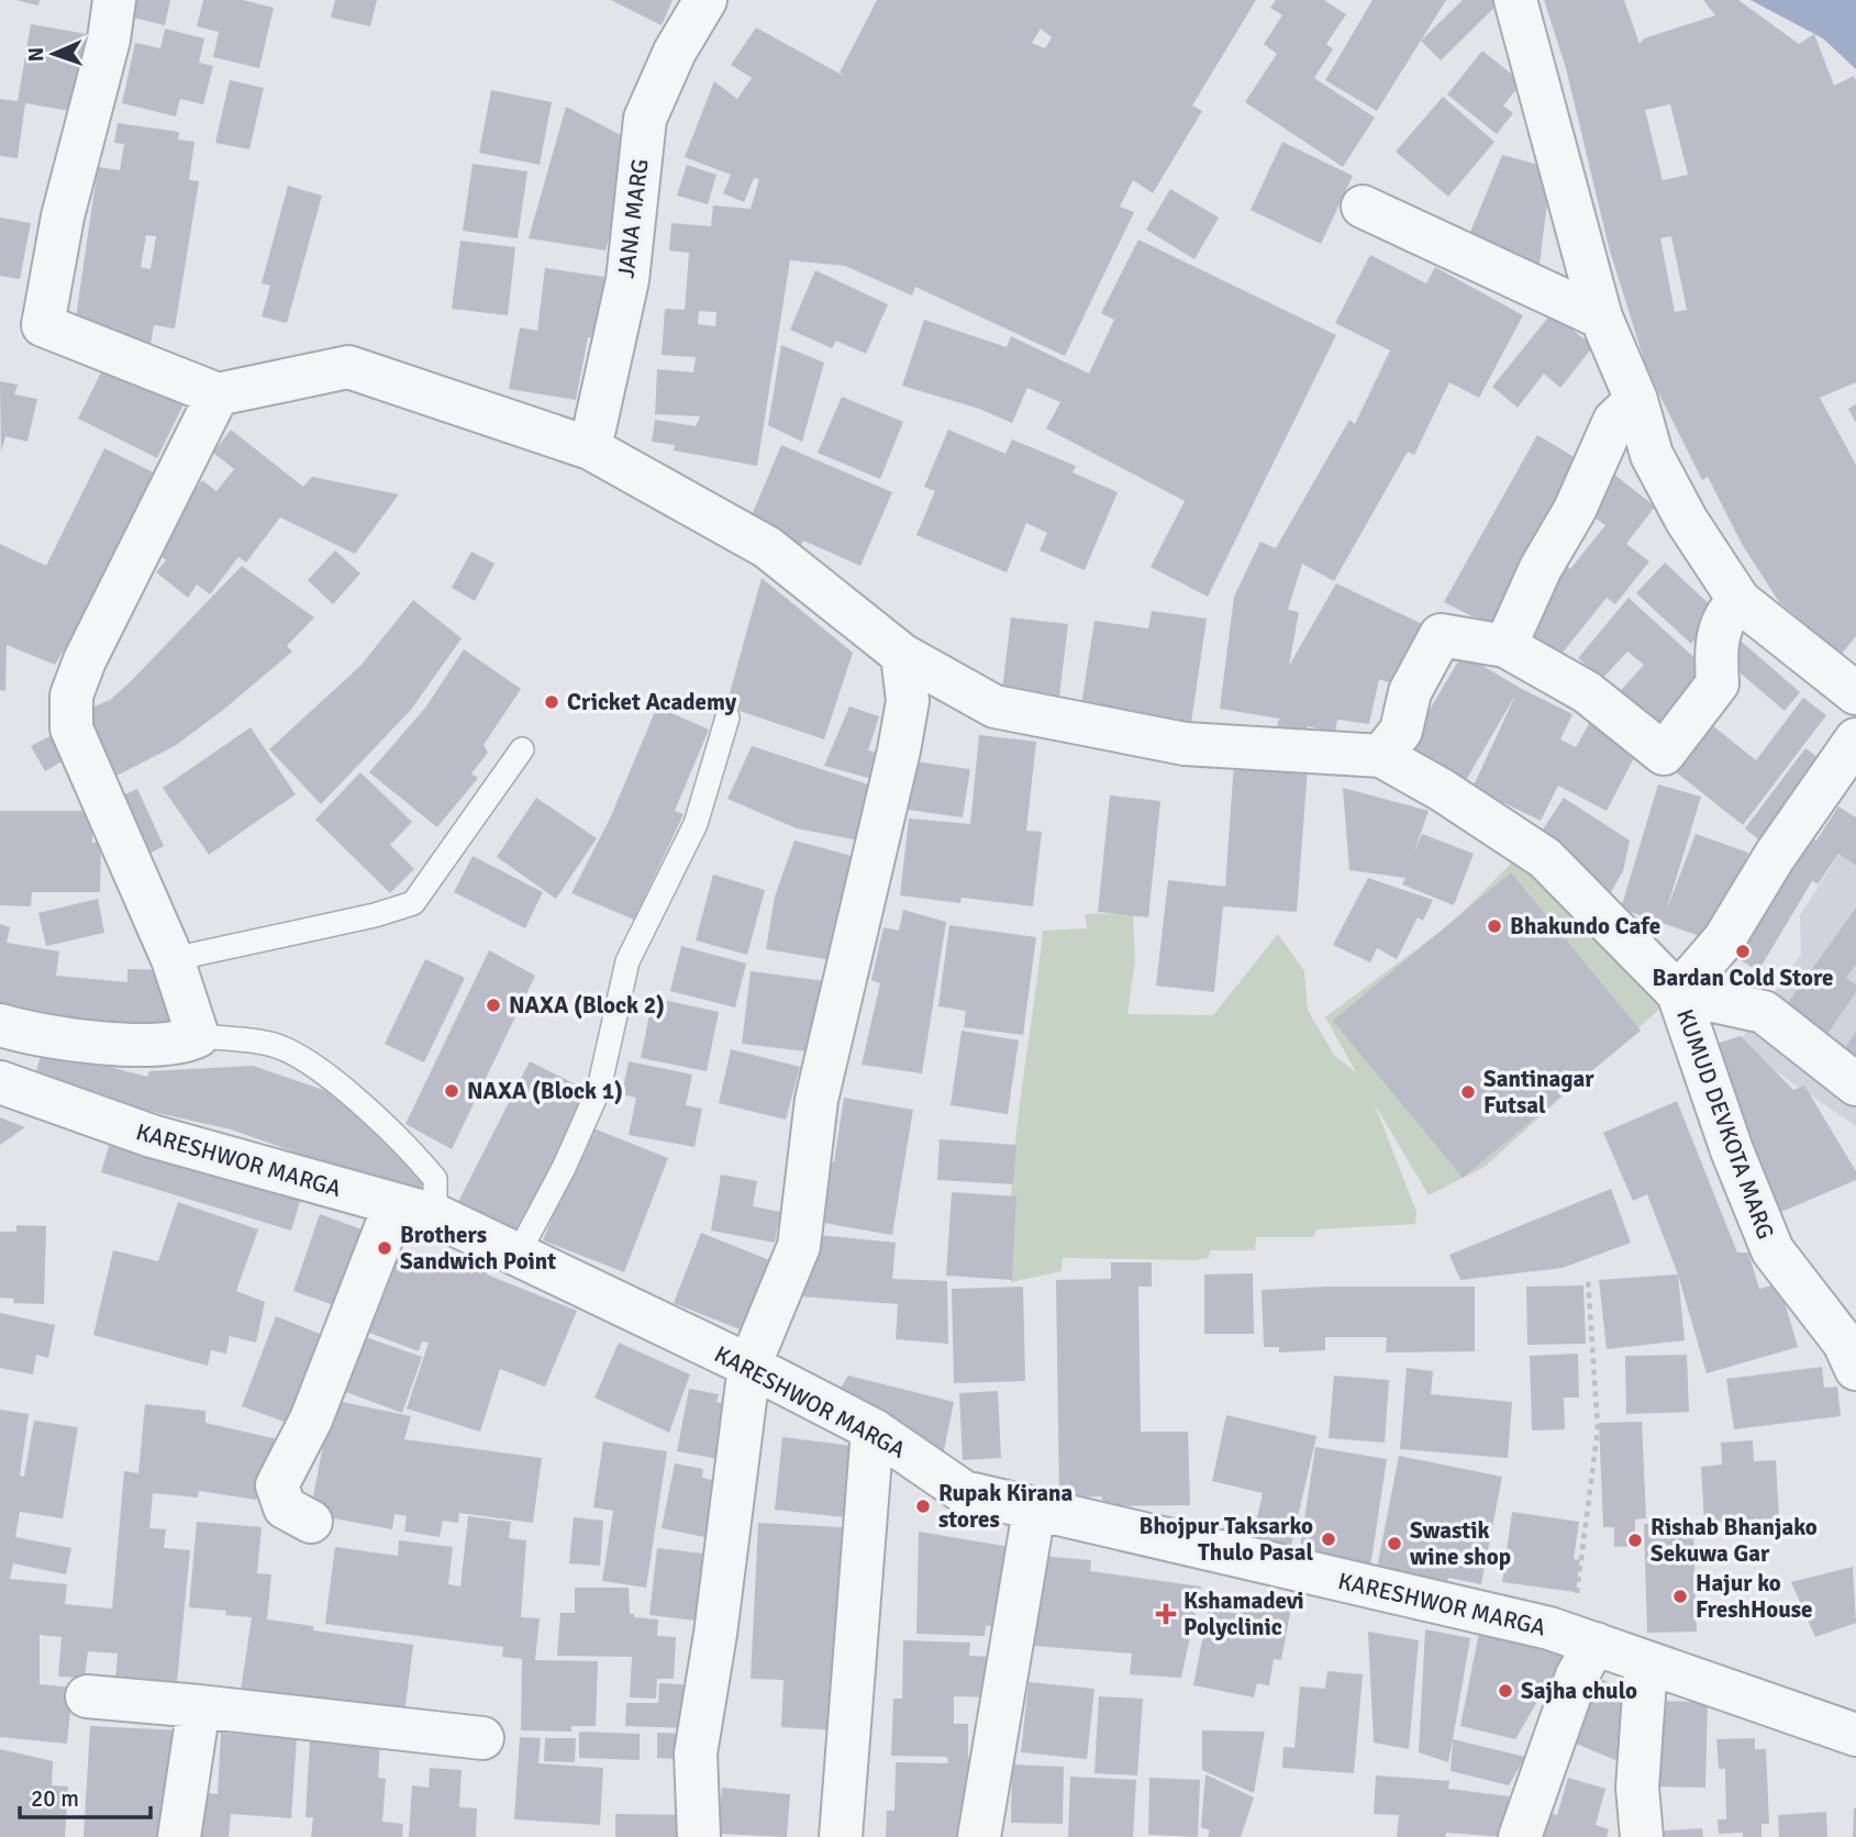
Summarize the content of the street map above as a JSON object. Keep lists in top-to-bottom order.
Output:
{
  "streets": {
    "street": ["JANA MARG", "KUMUD DEVKOTA MARG", "KARESHWOR MARGA"]
  },
  "crossings": [
    ["JANA MARG", "KUMUD DEVKOTA MARG"]
  ],
  "places": {
    "other": [
      "Cricket Academy",
      "Bhakundo Cafe",
      "Bardan Cold Store",
      "NAXA (Block 2)",
      "NAXA (Block 1)",
      "Santinagar Futsal",
      "Brothers Sandwich Point",
      "Rupak Kirana stores",
      "Bhojpur Taksarko Thulo Pasal",
      "Rishab Bhanjako Sekuwa Gar",
      "Swastik wine shop",
      "Hajur ko FreshHouse",
      "Sajha chulo"
    ],
    "health": ["Kshamadevi Polyclinic"]
  },
  "scale_bar": "20 m",
  "north": "left"
}
